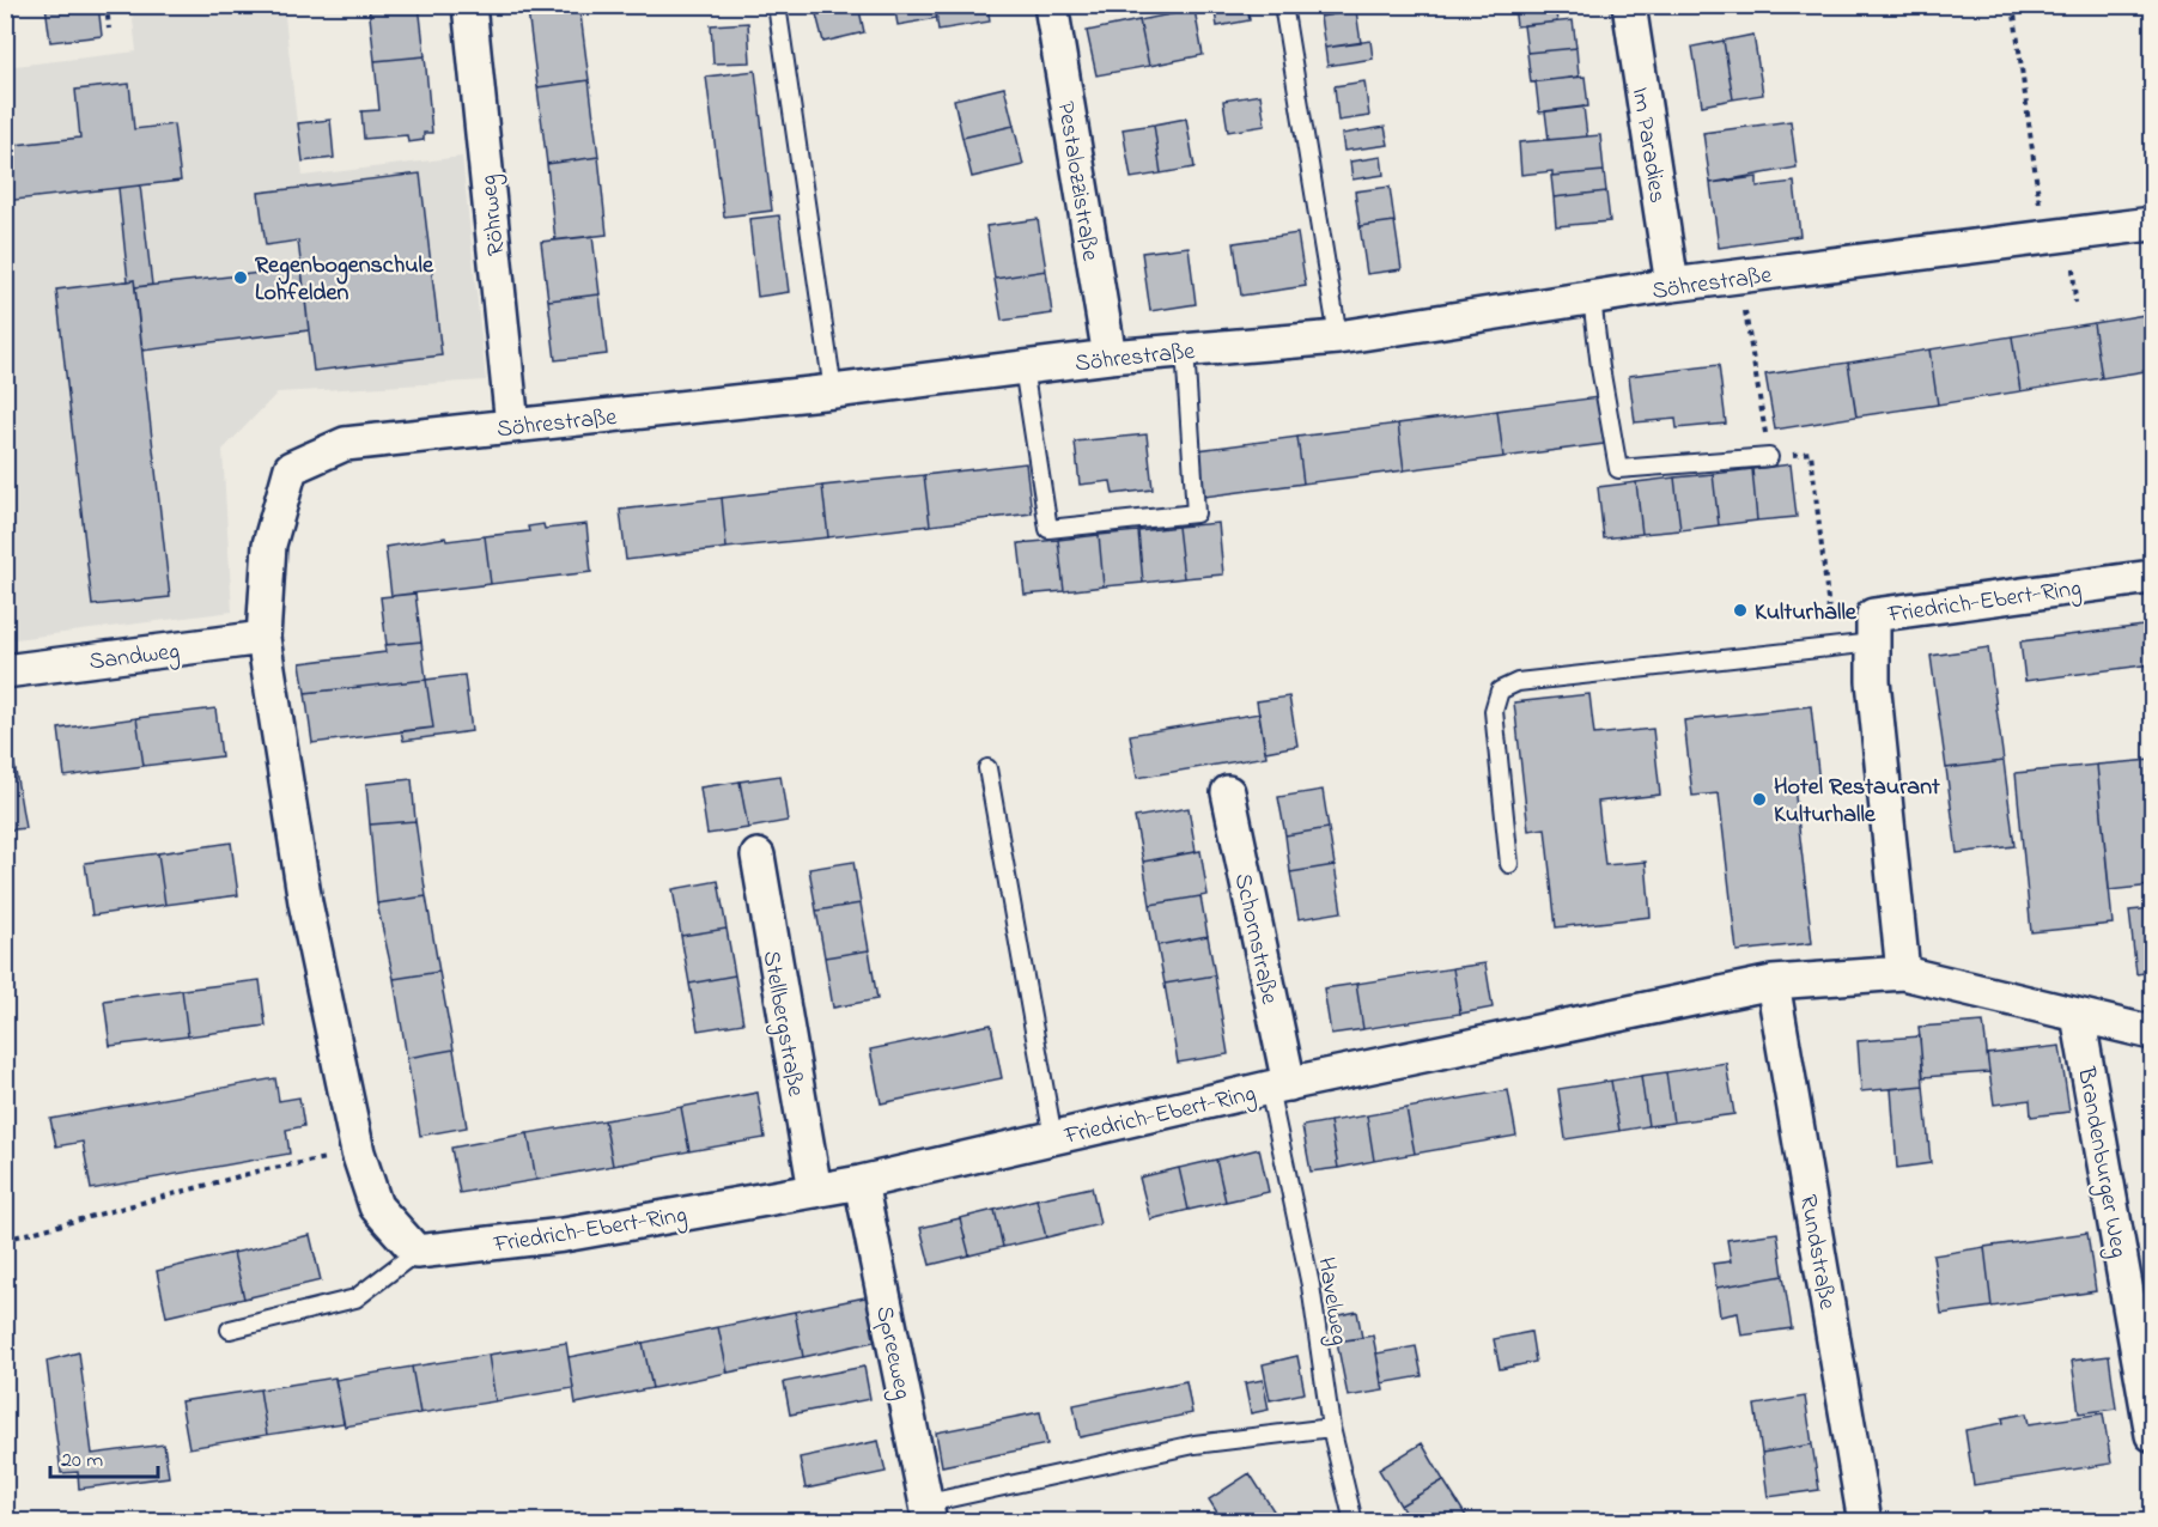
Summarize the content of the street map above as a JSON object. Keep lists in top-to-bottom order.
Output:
{
  "streets": {
    "street": [
      "Im Paradies",
      "Pestalozzistraße",
      "Röhrweg",
      "Söhrestraße",
      "Friedrich-Ebert-Ring",
      "Sandweg",
      "Schornstraße",
      "Stellbergstraße",
      "Brandenburger Weg",
      "Rundstraße",
      "Spreeweg"
    ],
    "lane": ["Havelweg"]
  },
  "crossings": [
    ["Im Paradies", "Söhrestraße"],
    ["Pestalozzistraße", "Söhrestraße"],
    ["Röhrweg", "Söhrestraße"],
    ["Söhrestraße", "Sandweg"],
    ["Friedrich-Ebert-Ring", "Schornstraße"],
    ["Friedrich-Ebert-Ring", "Stellbergstraße"],
    ["Friedrich-Ebert-Ring", "Brandenburger Weg"],
    ["Friedrich-Ebert-Ring", "Rundstraße"],
    ["Friedrich-Ebert-Ring", "Havelweg"],
    ["Friedrich-Ebert-Ring", "Spreeweg"],
    ["Schornstraße", "Havelweg"]
  ],
  "places": ["Regenbogenschule Lohfelden", "Kulturhalle", "Hotel Restaurant Kulturhalle"],
  "scale_bar": "20 m"
}
